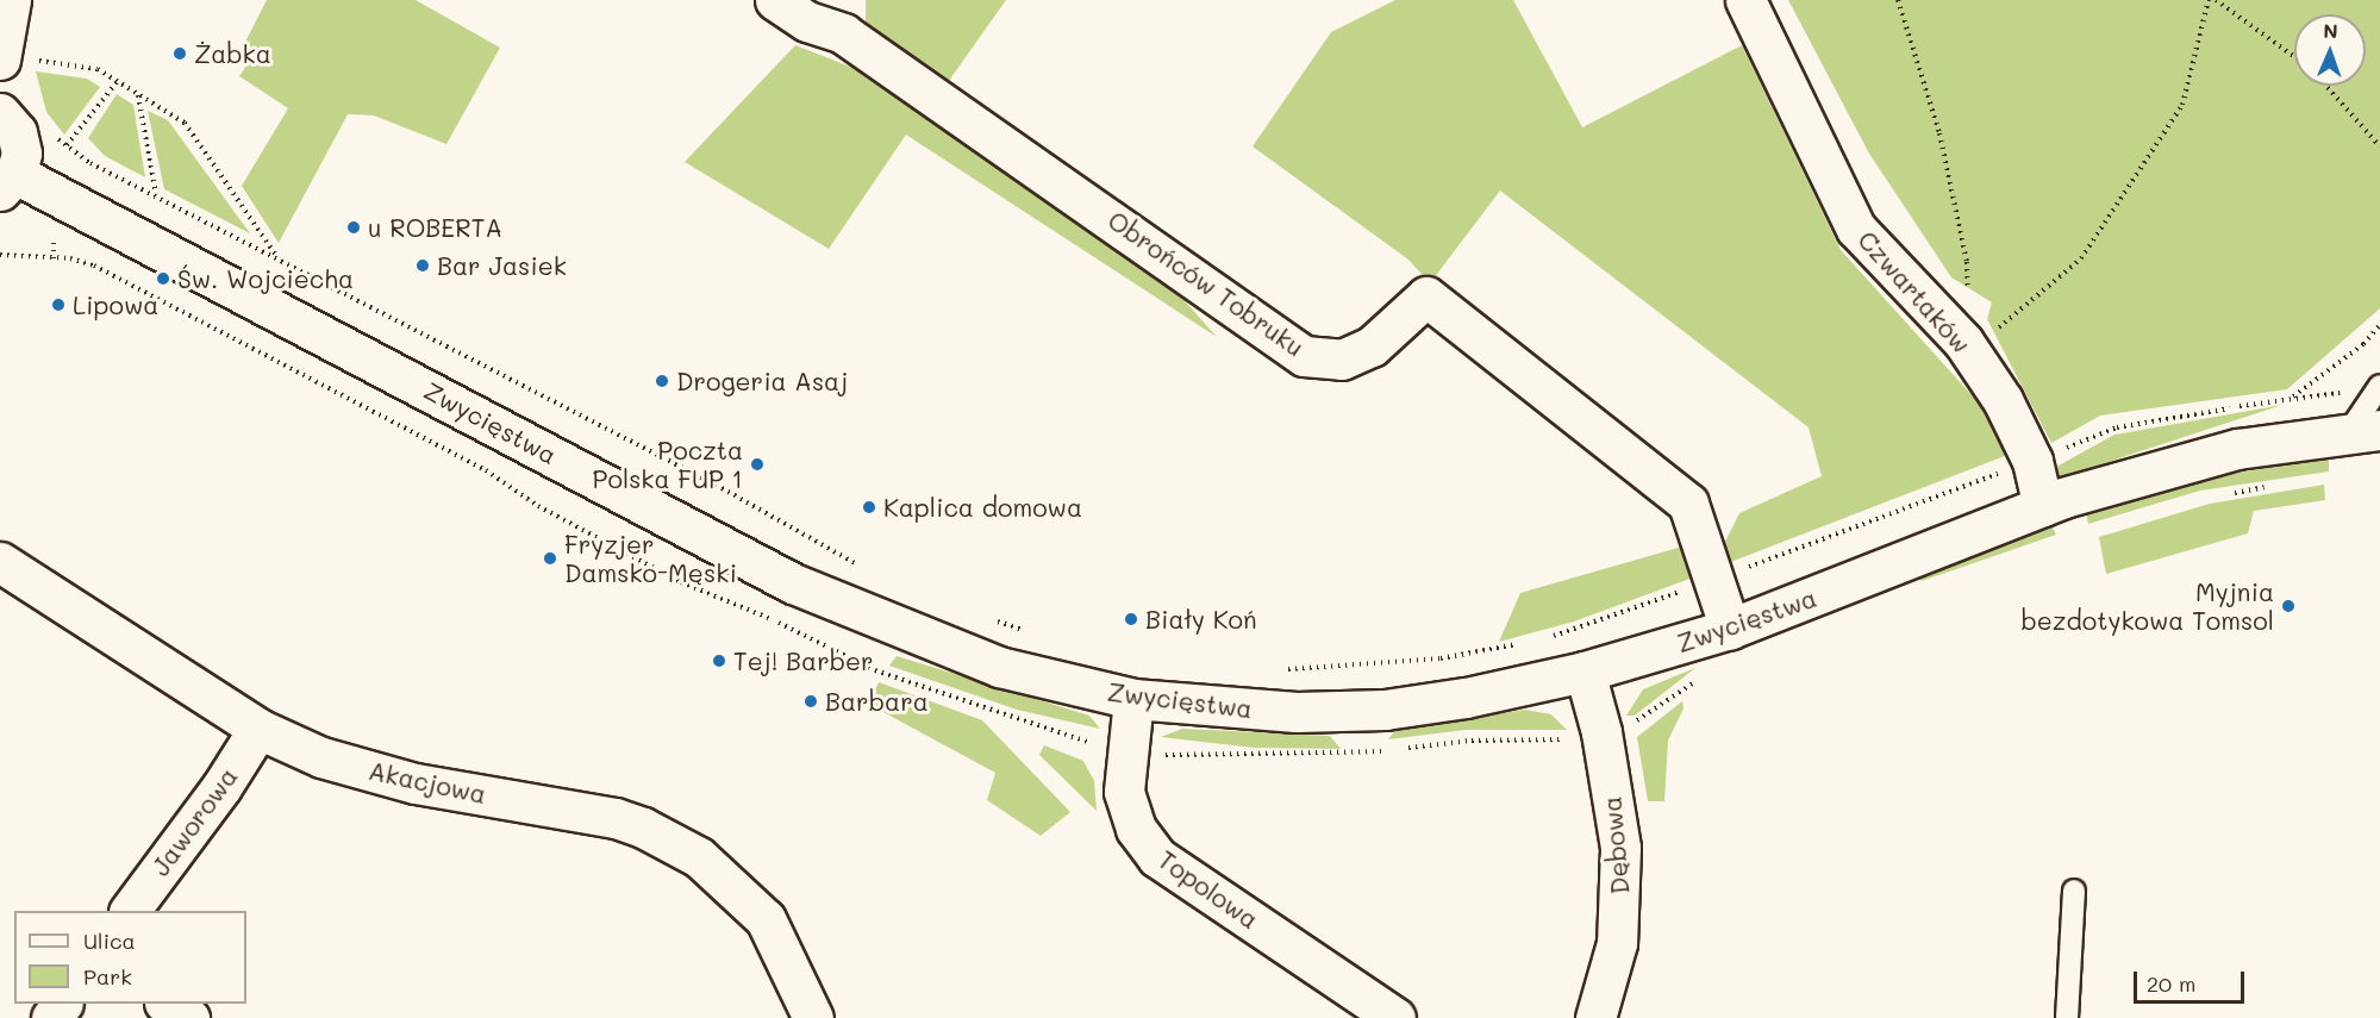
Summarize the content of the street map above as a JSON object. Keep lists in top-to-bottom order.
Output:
{
  "streets": {
    "street": [
      "Obrońców Tobruku",
      "Czwartaków",
      "Zwycięstwa",
      "Akacjowa",
      "Jaworowa",
      "Dębowa",
      "Topolowa"
    ]
  },
  "crossings": [
    ["Obrońców Tobruku", "Zwycięstwa"],
    ["Czwartaków", "Zwycięstwa"],
    ["Zwycięstwa", "Dębowa"],
    ["Zwycięstwa", "Topolowa"],
    ["Akacjowa", "Jaworowa"]
  ],
  "places": [
    "Żabka",
    "u ROBERTA",
    "Bar Jasiek",
    "Św. Wojciecha",
    "Lipowa",
    "Drogeria Asaj",
    "Poczta Polska FUP 1",
    "Kaplica domowa",
    "Fryzjer Damsko-Męski",
    "Myjnia bezdotykowa Tomsol",
    "Biały Koń",
    "Tej! Barber",
    "Barbara"
  ],
  "legend": ["Ulica", "Park"],
  "scale_bar": "20 m",
  "north": "top"
}
